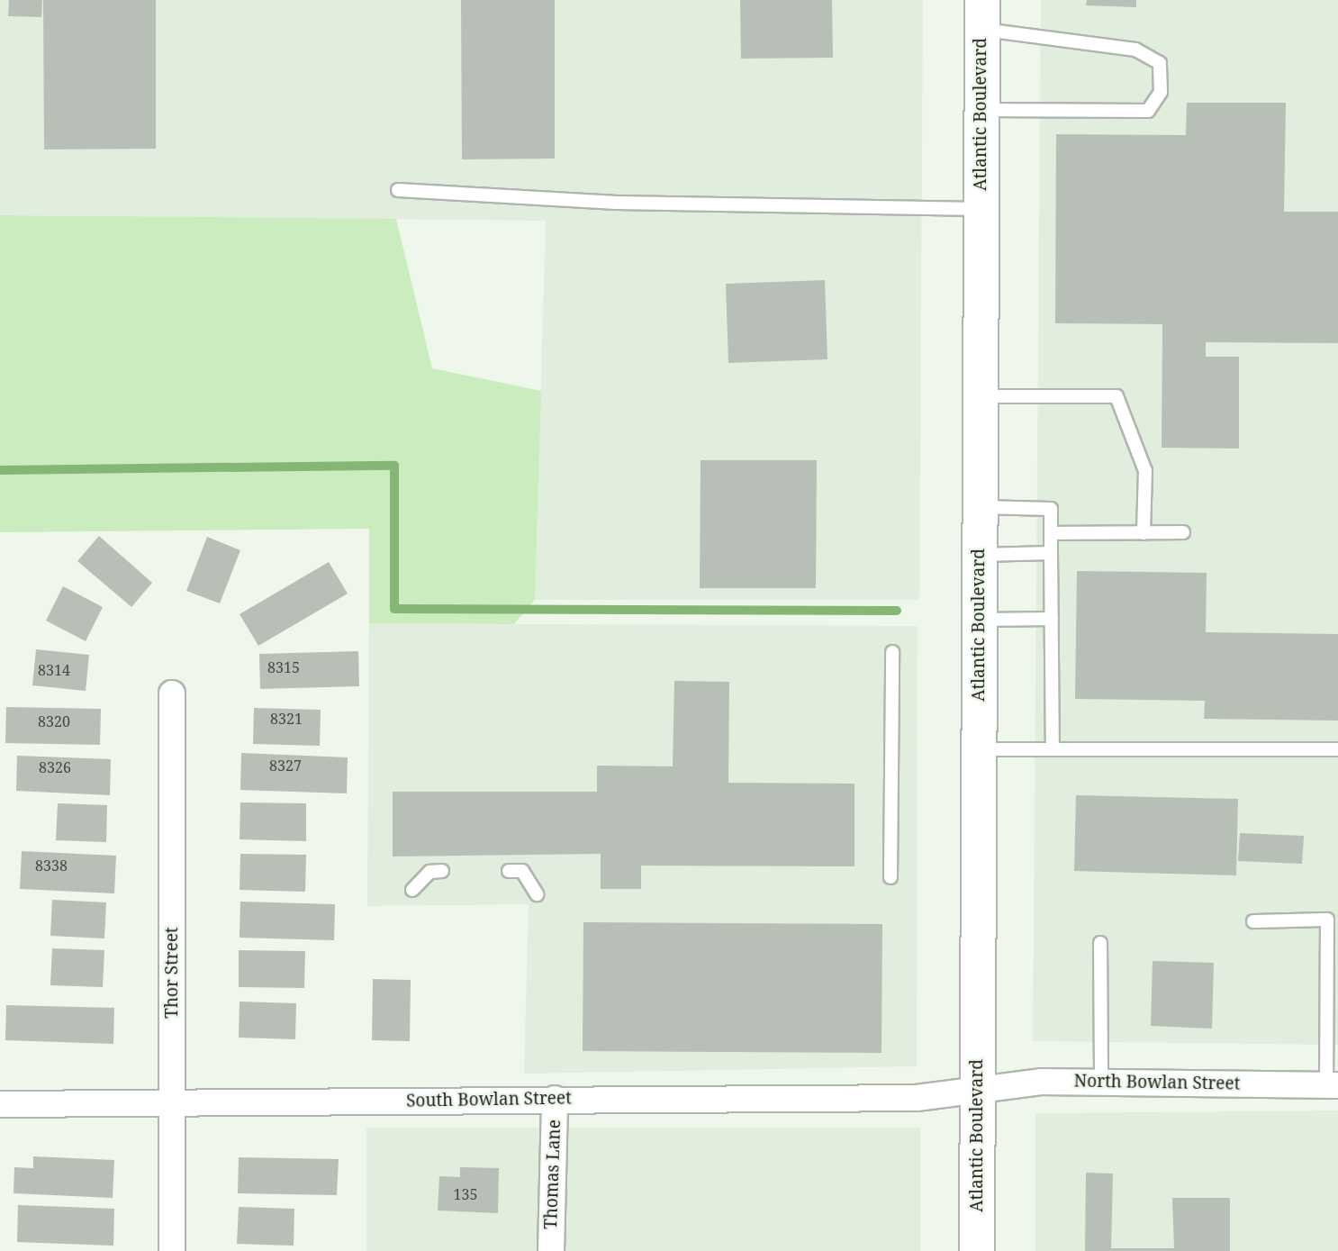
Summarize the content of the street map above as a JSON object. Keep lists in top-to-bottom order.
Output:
{
  "streets": {
    "main road": ["Atlantic Boulevard"],
    "street": [
      "Thor Street",
      "North Bowlan Street",
      "South Bowlan Street",
      "Thomas Lane"
    ]
  },
  "crossings": [
    ["Atlantic Boulevard", "North Bowlan Street"],
    ["Atlantic Boulevard", "South Bowlan Street"],
    ["Thor Street", "South Bowlan Street"],
    ["North Bowlan Street", "South Bowlan Street"],
    ["South Bowlan Street", "Thomas Lane"]
  ],
  "house_numbers": [
    "8315",
    "8314",
    "8321",
    "8320",
    "8327",
    "8326",
    "8338",
    "135"
  ]
}
